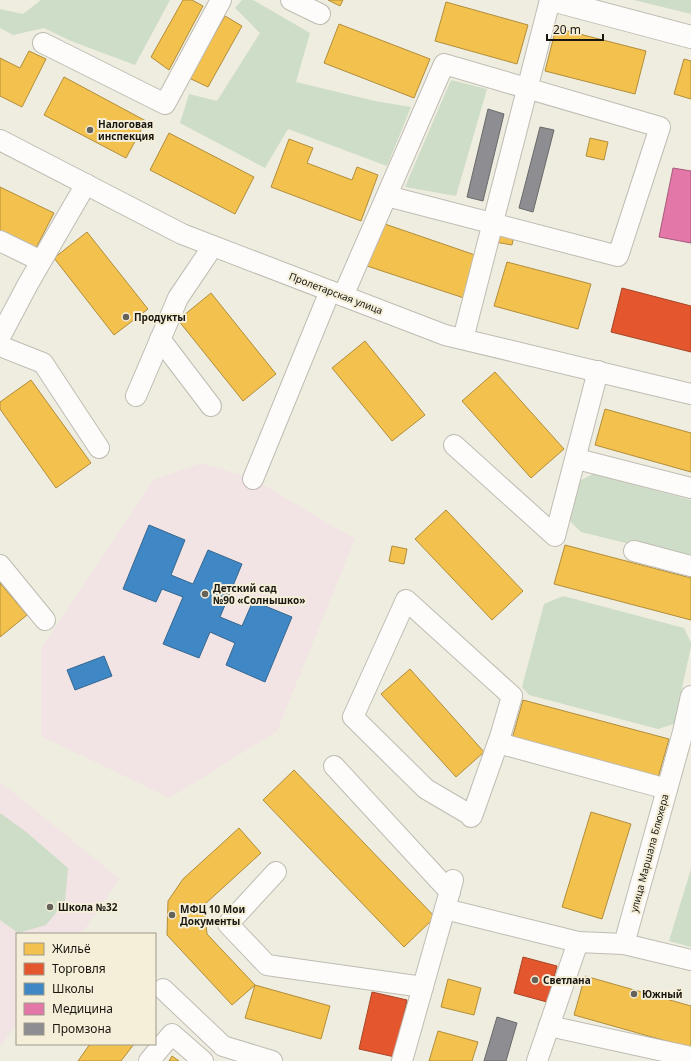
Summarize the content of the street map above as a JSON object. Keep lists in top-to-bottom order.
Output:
{
  "streets": {
    "street": ["Пролетарская улица", "улица Маршала Блюхера"]
  },
  "places": [
    "Налоговая инспекция",
    "Продукты",
    "Детский сад №90 «Солнышко»",
    "Школа №32",
    "МФЦ 10 Мои Документы",
    "Светлана",
    "Южный"
  ],
  "legend": [
    "Жильё",
    "Торговля",
    "Школы",
    "Медицина",
    "Промзона"
  ],
  "scale_bar": "20 m"
}
